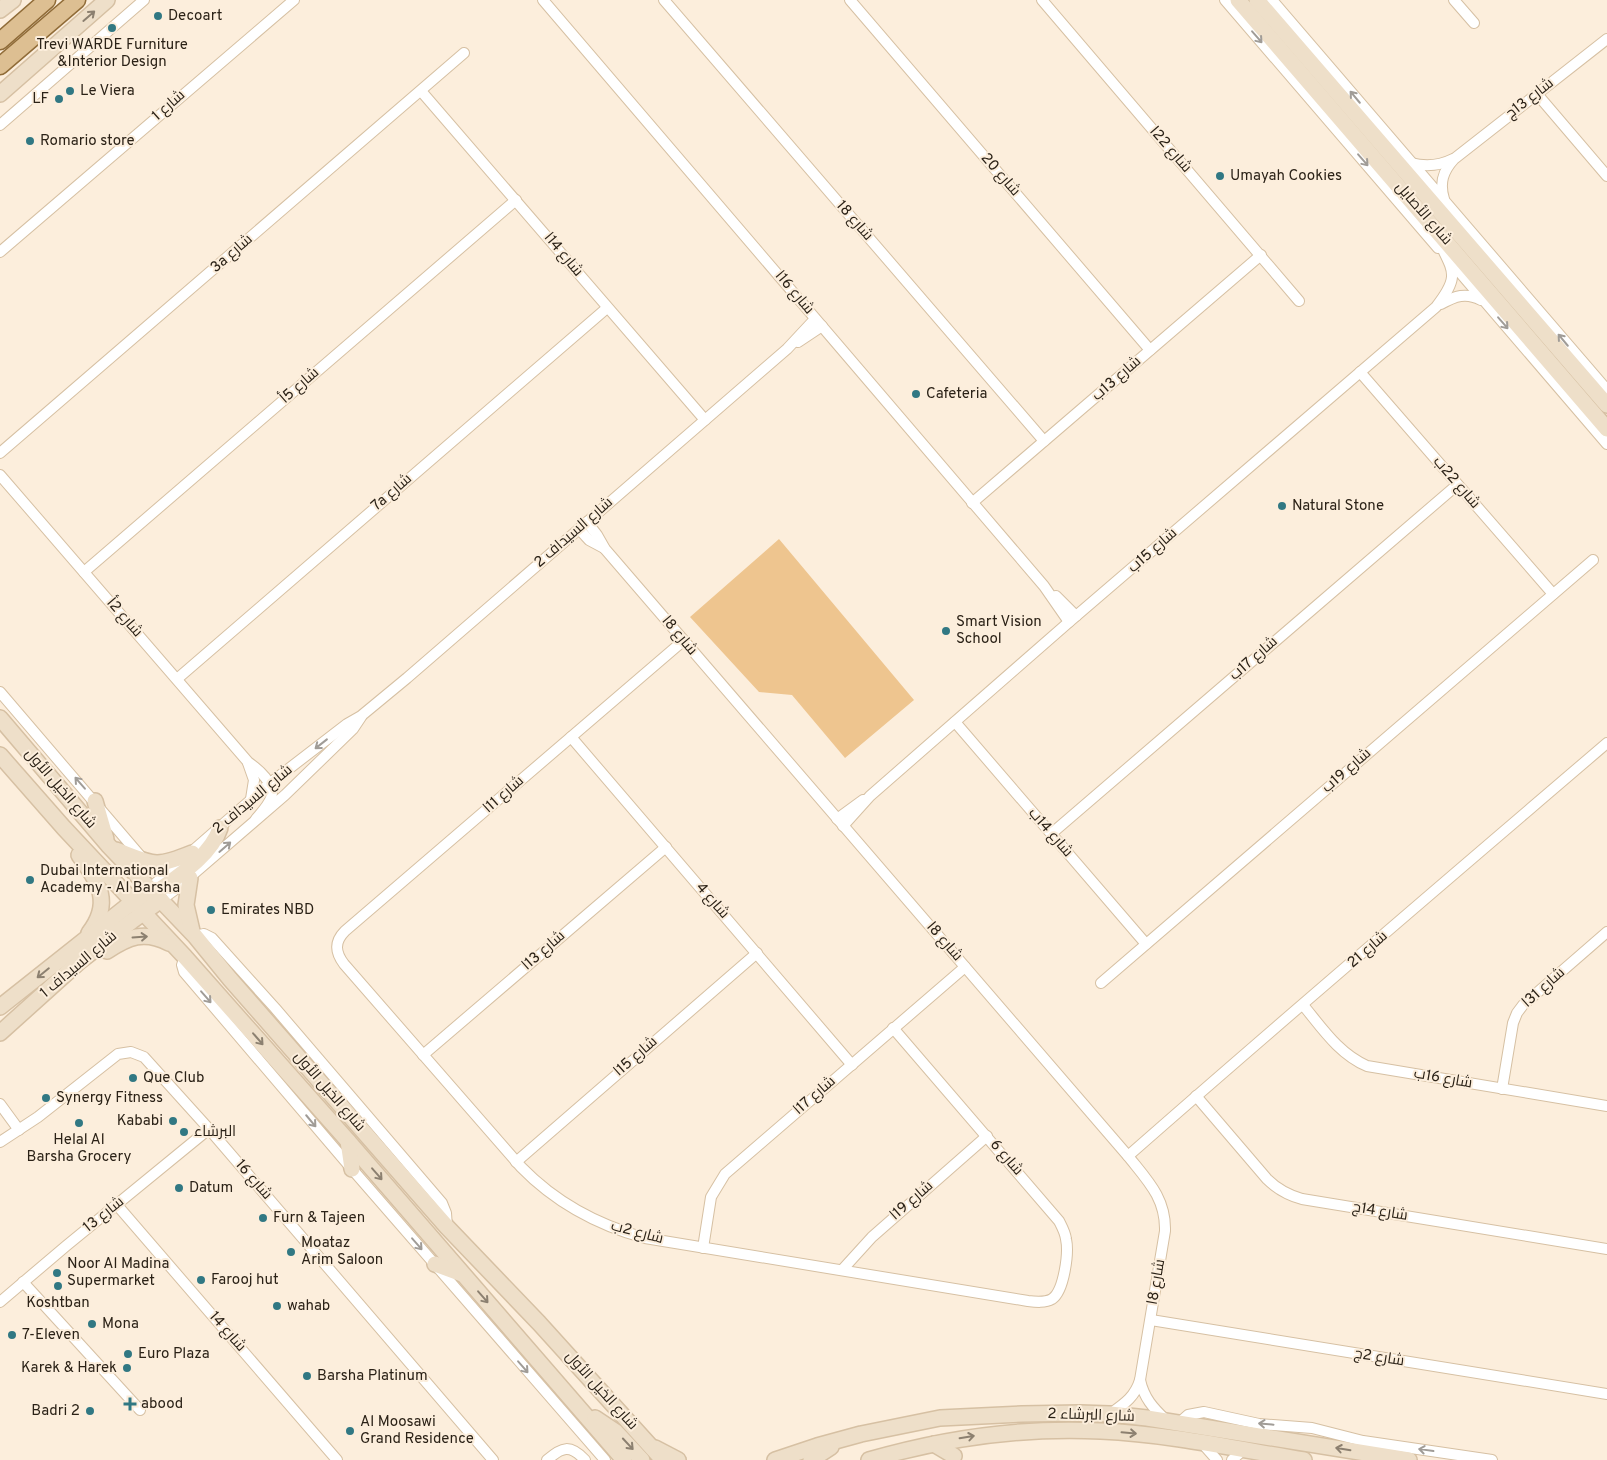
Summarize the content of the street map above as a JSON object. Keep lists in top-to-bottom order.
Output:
{
  "streets": {
    "main road": [
      "شارع الأصايل",
      "شارع الخيل الأول",
      "شارع السيداف 1",
      "شارع البرشاء 2"
    ],
    "street": [
      "شارع 13ج",
      "شارع 1",
      "شارع 22ا",
      "شارع 20",
      "شارع 18",
      "3a شارع",
      "شارع 14ا",
      "شارع 16ا",
      "شارع 13ب",
      "شارع 5أ",
      "شارع 22ب",
      "7a شارع",
      "شارع السيداف 2",
      "شارع 15ب",
      "شارع 2أ",
      "شارع 8ا",
      "شارع 17ب",
      "شارع 19ب",
      "شارع 11ا",
      "شارع 14ب",
      "شارع 4",
      "شارع 21",
      "شارع 13ا",
      "شارع 31ا",
      "شارع 15ا",
      "شارع 16ب",
      "شارع 17ا",
      "شارع 6",
      "شارع 16",
      "شارع 19ا",
      "شارع 14ج",
      "شارع 13",
      "شارع 2ب",
      "شارع 14",
      "شارع 2ج"
    ]
  },
  "crossings": [
    ["شارع 22ا", "شارع 13ب"],
    ["شارع 20", "شارع 13ب"],
    ["شارع 18", "شارع 13ب"],
    ["3a شارع", "شارع 14ا"],
    ["شارع 14ا", "شارع 5أ"],
    ["شارع 14ا", "7a شارع"],
    ["شارع 14ا", "شارع السيداف 2"],
    ["شارع 16ا", "شارع 13ب"],
    ["شارع 16ا", "شارع السيداف 2"],
    ["شارع 16ا", "شارع 15ب"],
    ["شارع 5أ", "شارع 2أ"],
    ["شارع 22ب", "شارع 15ب"],
    ["شارع 22ب", "شارع 17ب"],
    ["شارع 22ب", "شارع 19ب"],
    ["7a شارع", "شارع 2أ"],
    ["شارع السيداف 2", "شارع 2أ"],
    ["شارع السيداف 2", "شارع 8ا"],
    ["شارع السيداف 2", "شارع الخيل الأول"],
    ["شارع السيداف 2", "شارع السيداف 1"],
    ["شارع 15ب", "شارع 8ا"],
    ["شارع 15ب", "شارع 14ب"],
    ["شارع 8ا", "شارع 11ا"],
    ["شارع 8ا", "شارع 21"],
    ["شارع 8ا", "شارع 17ا"],
    ["شارع 8ا", "شارع 2ج"],
    ["شارع 8ا", "شارع البرشاء 2"],
    ["شارع 17ب", "شارع 14ب"],
    ["شارع 19ب", "شارع 14ب"],
    ["شارع الخيل الأول", "شارع السيداف 1"],
    ["شارع 11ا", "شارع 4"],
    ["شارع 11ا", "شارع 2ب"],
    ["شارع 4", "شارع 13ا"],
    ["شارع 4", "شارع 15ا"],
    ["شارع 4", "شارع 17ا"],
    ["شارع 21", "شارع 16ب"],
    ["شارع 21", "شارع 14ج"],
    ["شارع 13ا", "شارع 2ب"],
    ["شارع 31ا", "شارع 16ب"],
    ["شارع 15ا", "شارع 2ب"],
    ["شارع 17ا", "شارع 6"],
    ["شارع 17ا", "شارع 2ب"],
    ["شارع 6", "شارع 19ا"],
    ["شارع 6", "شارع 2ب"],
    ["شارع 16", "شارع 13"],
    ["شارع 19ا", "شارع 2ب"],
    ["شارع 13", "شارع 14"]
  ],
  "places": {
    "other": [
      "Decoart",
      "Trevi WARDE Furniture &Interior Design",
      "Le Viera",
      "LF",
      "Romario store",
      "Umayah Cookies",
      "Cafeteria",
      "Natural Stone",
      "Smart Vision School",
      "Dubai International Academy - Al Barsha",
      "Emirates NBD",
      "Que Club",
      "Synergy Fitness",
      "Kababi",
      "Helal Al Barsha Grocery",
      "البرشاء",
      "Datum",
      "Furn & Tajeen",
      "Moataz Arim Saloon",
      "Noor Al Madina Supermarket",
      "Farooj hut",
      "Koshtban",
      "wahab",
      "Mona",
      "7-Eleven",
      "Euro Plaza",
      "Karek & Harek",
      "Barsha Platinum",
      "Badri 2",
      "Al Moosawi Grand Residence"
    ],
    "health": ["abood"]
  }
}
